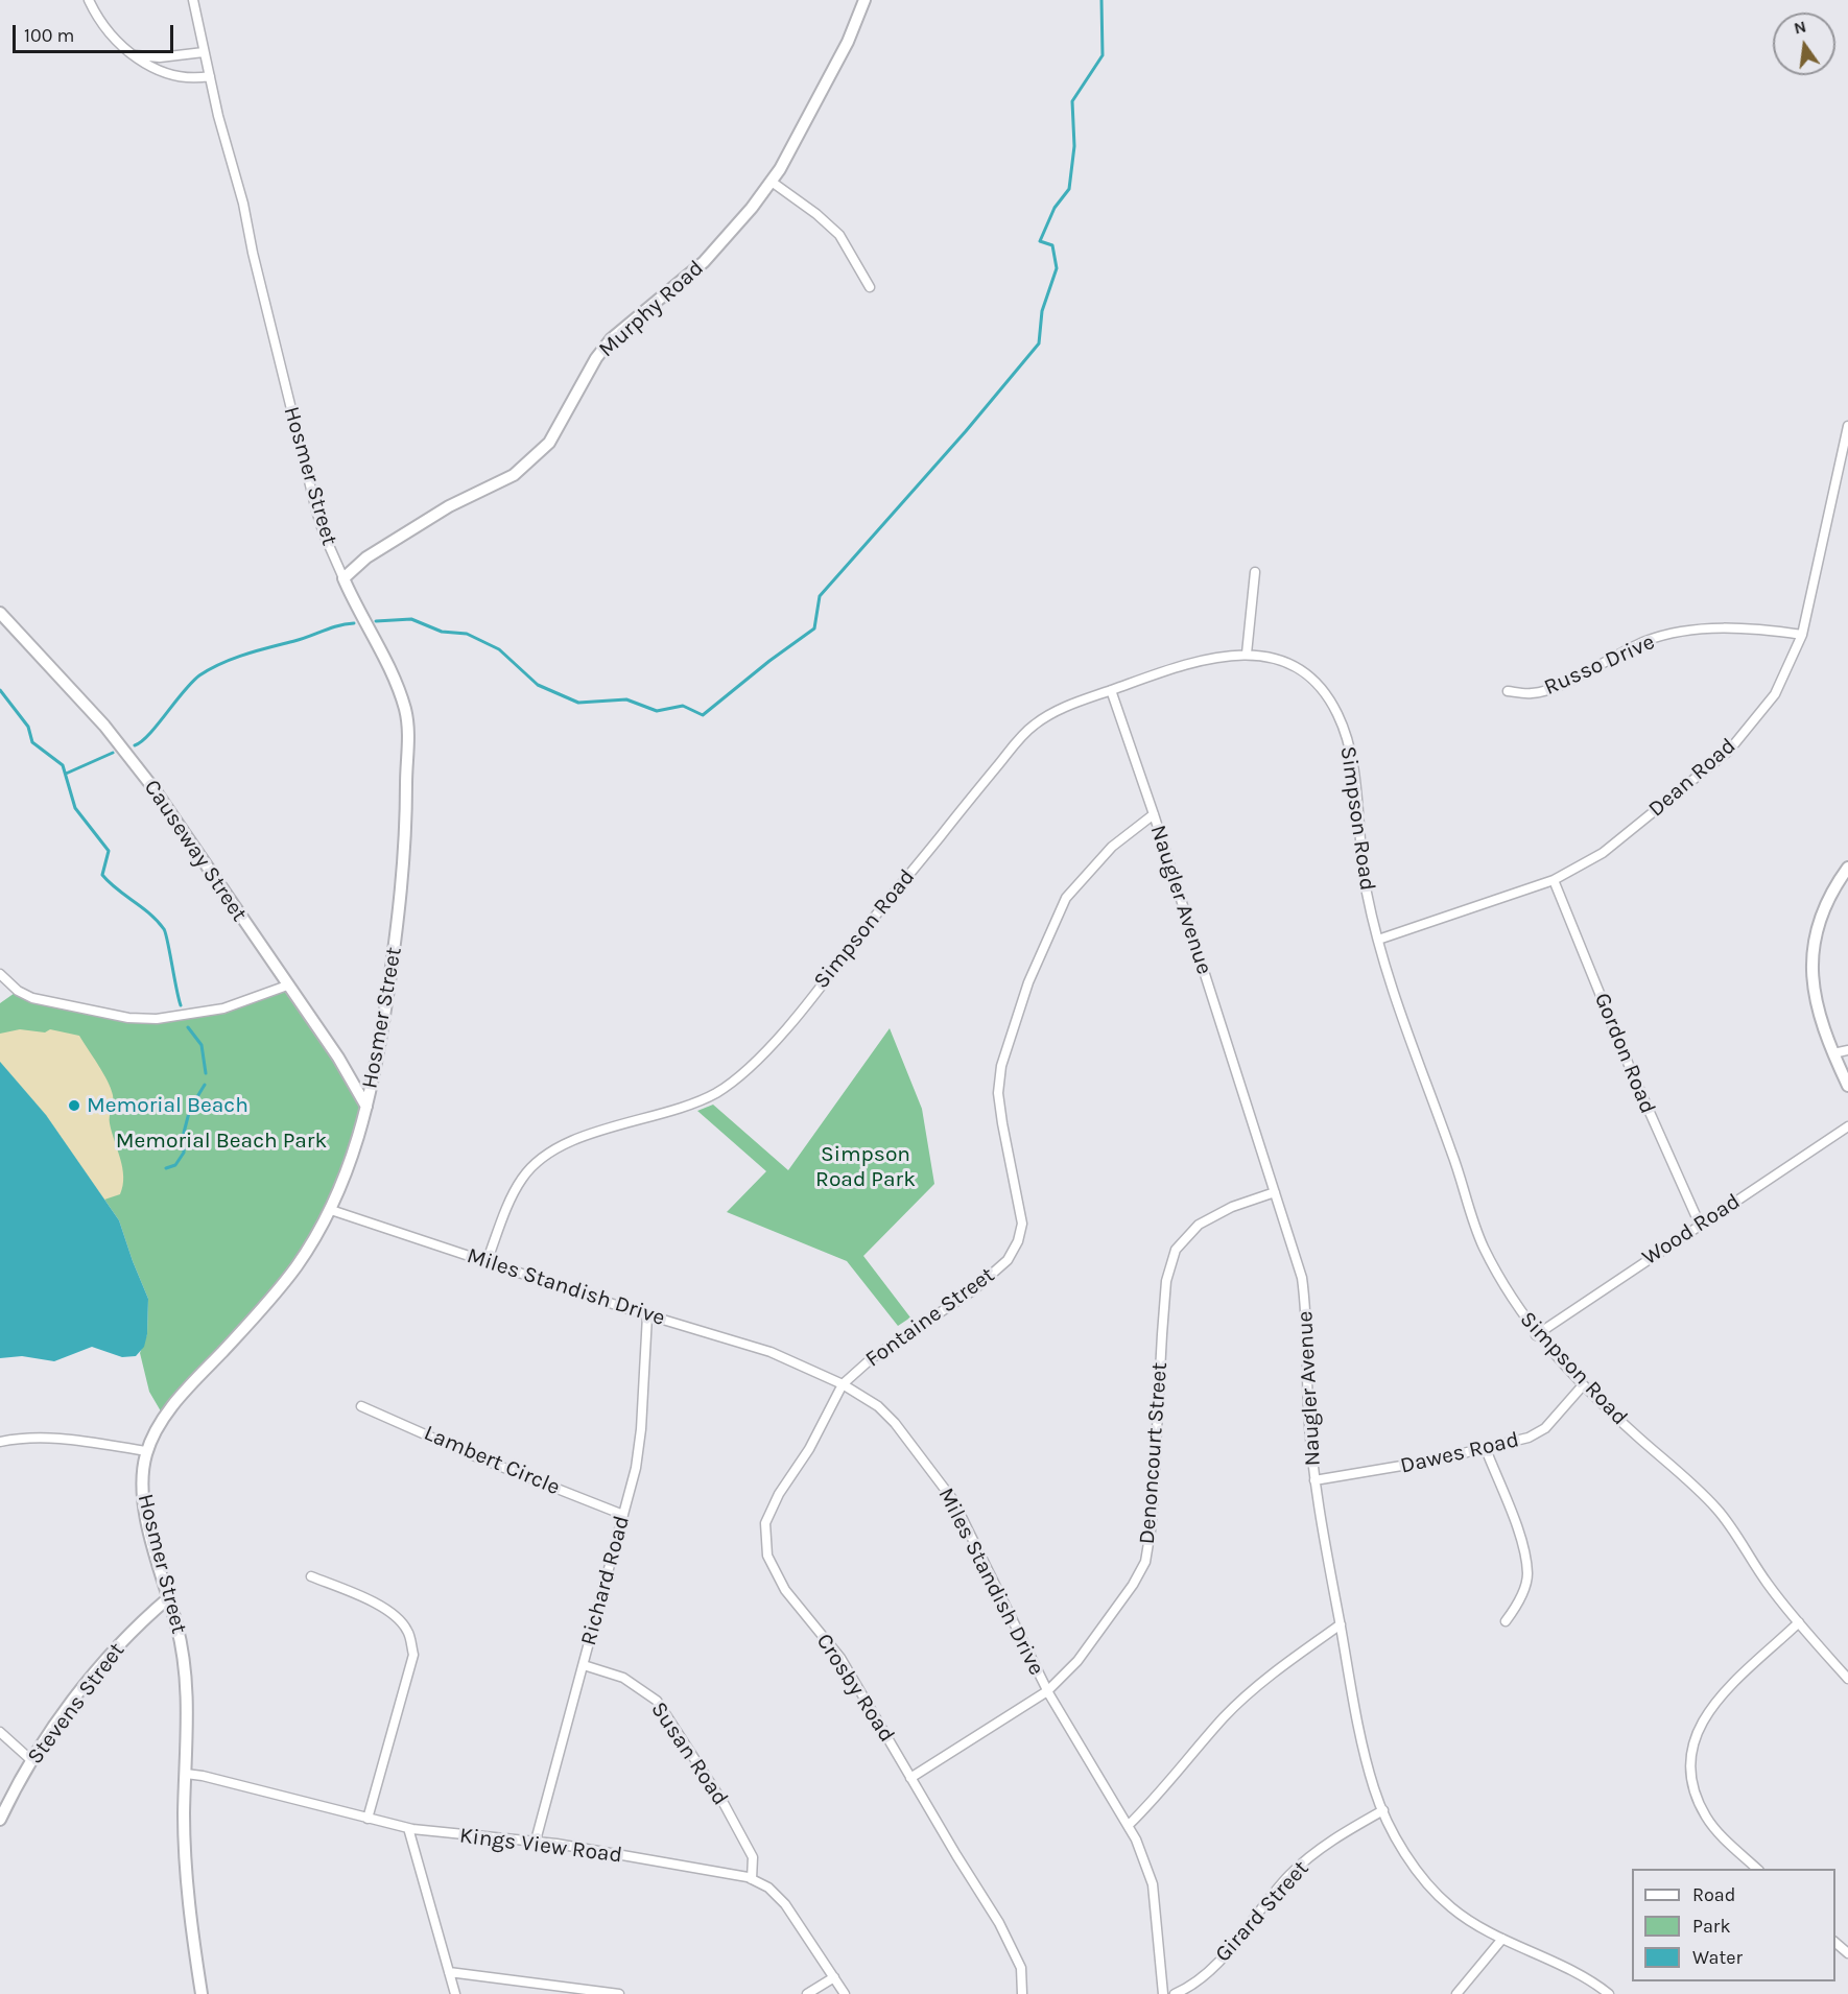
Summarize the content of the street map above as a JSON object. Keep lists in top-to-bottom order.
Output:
{
  "streets": {
    "street": [
      "Murphy Road",
      "Hosmer Street",
      "Russo Drive",
      "Dean Road",
      "Simpson Road",
      "Causeway Street",
      "Naugler Avenue",
      "Gordon Road",
      "Wood Road",
      "Miles Standish Drive",
      "Fontaine Street",
      "Denoncourt Street",
      "Dawes Road",
      "Lambert Circle",
      "Richard Road",
      "Crosby Road",
      "Stevens Street",
      "Susan Road",
      "Kings View Road",
      "Girard Street"
    ]
  },
  "crossings": [
    ["Murphy Road", "Hosmer Street"],
    ["Hosmer Street", "Causeway Street"],
    ["Hosmer Street", "Miles Standish Drive"],
    ["Hosmer Street", "Stevens Street"],
    ["Hosmer Street", "Kings View Road"],
    ["Russo Drive", "Dean Road"],
    ["Dean Road", "Simpson Road"],
    ["Dean Road", "Gordon Road"],
    ["Simpson Road", "Naugler Avenue"],
    ["Simpson Road", "Wood Road"],
    ["Simpson Road", "Miles Standish Drive"],
    ["Simpson Road", "Dawes Road"],
    ["Naugler Avenue", "Fontaine Street"],
    ["Naugler Avenue", "Denoncourt Street"],
    ["Naugler Avenue", "Dawes Road"],
    ["Naugler Avenue", "Girard Street"],
    ["Gordon Road", "Wood Road"],
    ["Miles Standish Drive", "Fontaine Street"],
    ["Miles Standish Drive", "Denoncourt Street"],
    ["Miles Standish Drive", "Richard Road"],
    ["Miles Standish Drive", "Crosby Road"],
    ["Fontaine Street", "Crosby Road"],
    ["Denoncourt Street", "Crosby Road"],
    ["Lambert Circle", "Richard Road"],
    ["Richard Road", "Susan Road"],
    ["Richard Road", "Kings View Road"],
    ["Susan Road", "Kings View Road"]
  ],
  "parks": ["Memorial Beach Park", "Simpson Road Park"],
  "places": ["Memorial Beach"],
  "legend": ["Road", "Park", "Water"],
  "scale_bar": "100 m",
  "north": "top"
}
